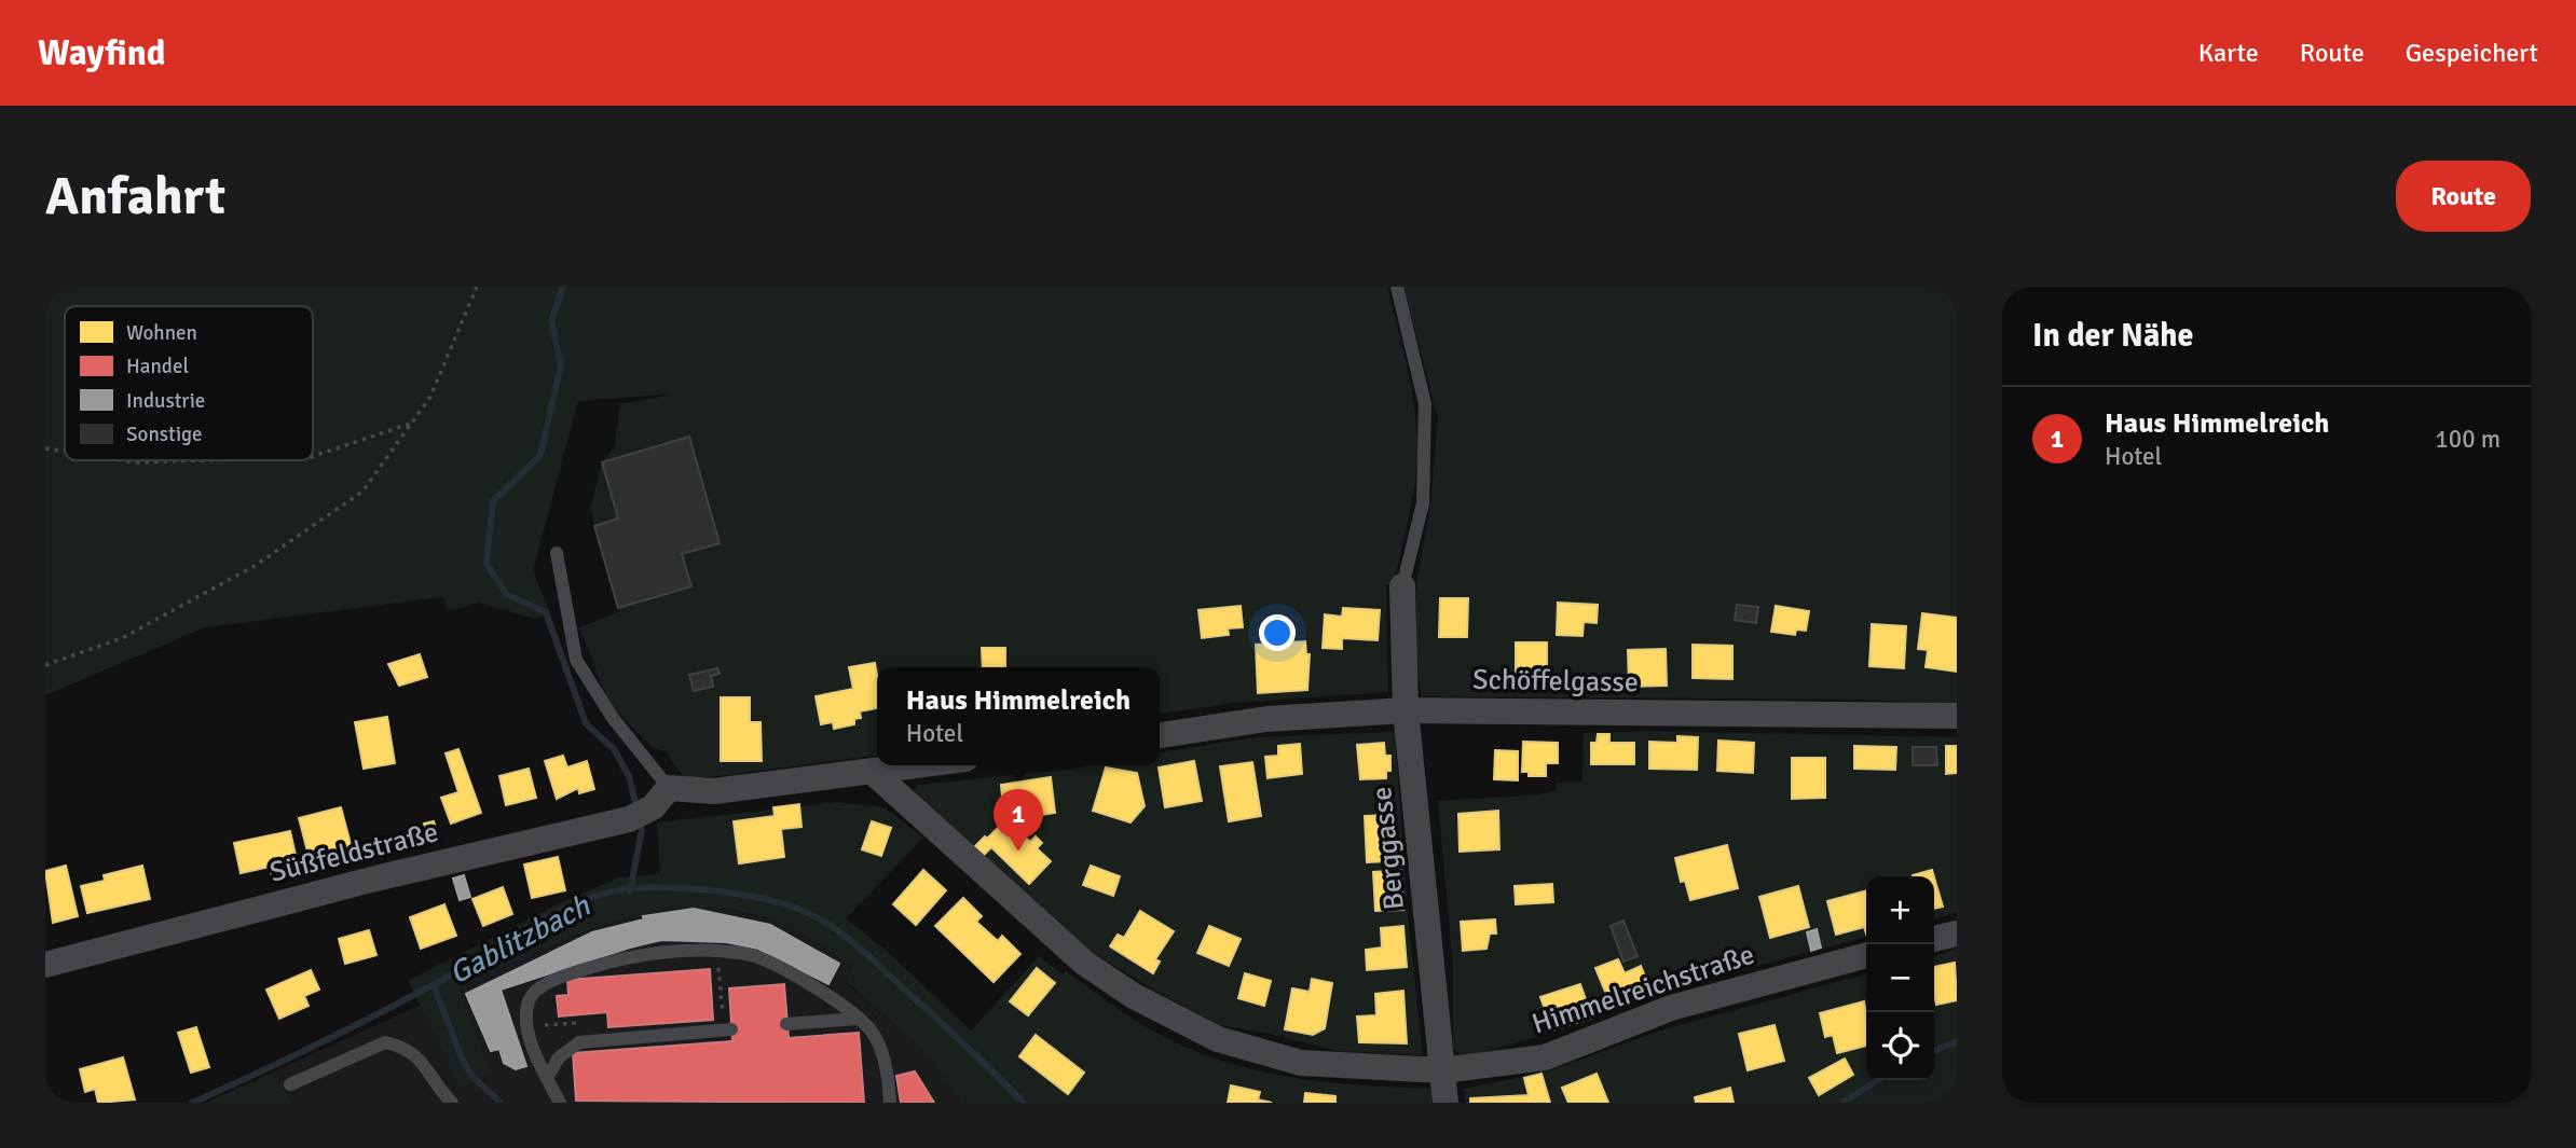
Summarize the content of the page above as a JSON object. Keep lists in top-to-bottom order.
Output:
{
  "streets": {
    "street": [
      "Schöffelgasse",
      "Berggasse",
      "Süßfeldstraße",
      "Himmelreichstraße"
    ]
  },
  "crossings": [
    ["Schöffelgasse", "Berggasse"],
    ["Berggasse", "Himmelreichstraße"]
  ],
  "water": ["Gablitzbach"],
  "legend": [
    "Wohnen",
    "Handel",
    "Industrie",
    "Sonstige"
  ],
  "page": {
    "header": "Wayfind",
    "nav": ["Karte", "Route", "Gespeichert"],
    "buttons": "Route",
    "title": "Anfahrt",
    "heading": "In der Nähe",
    "list": [
      {
        "mark": "1",
        "name": "Haus Himmelreich",
        "note": "Hotel",
        "value": "100 m"
      }
    ],
    "popup": ["Haus Himmelreich", "Hotel"],
    "pins": "1",
    "map_buttons": ["+", "−"]
  }
}
